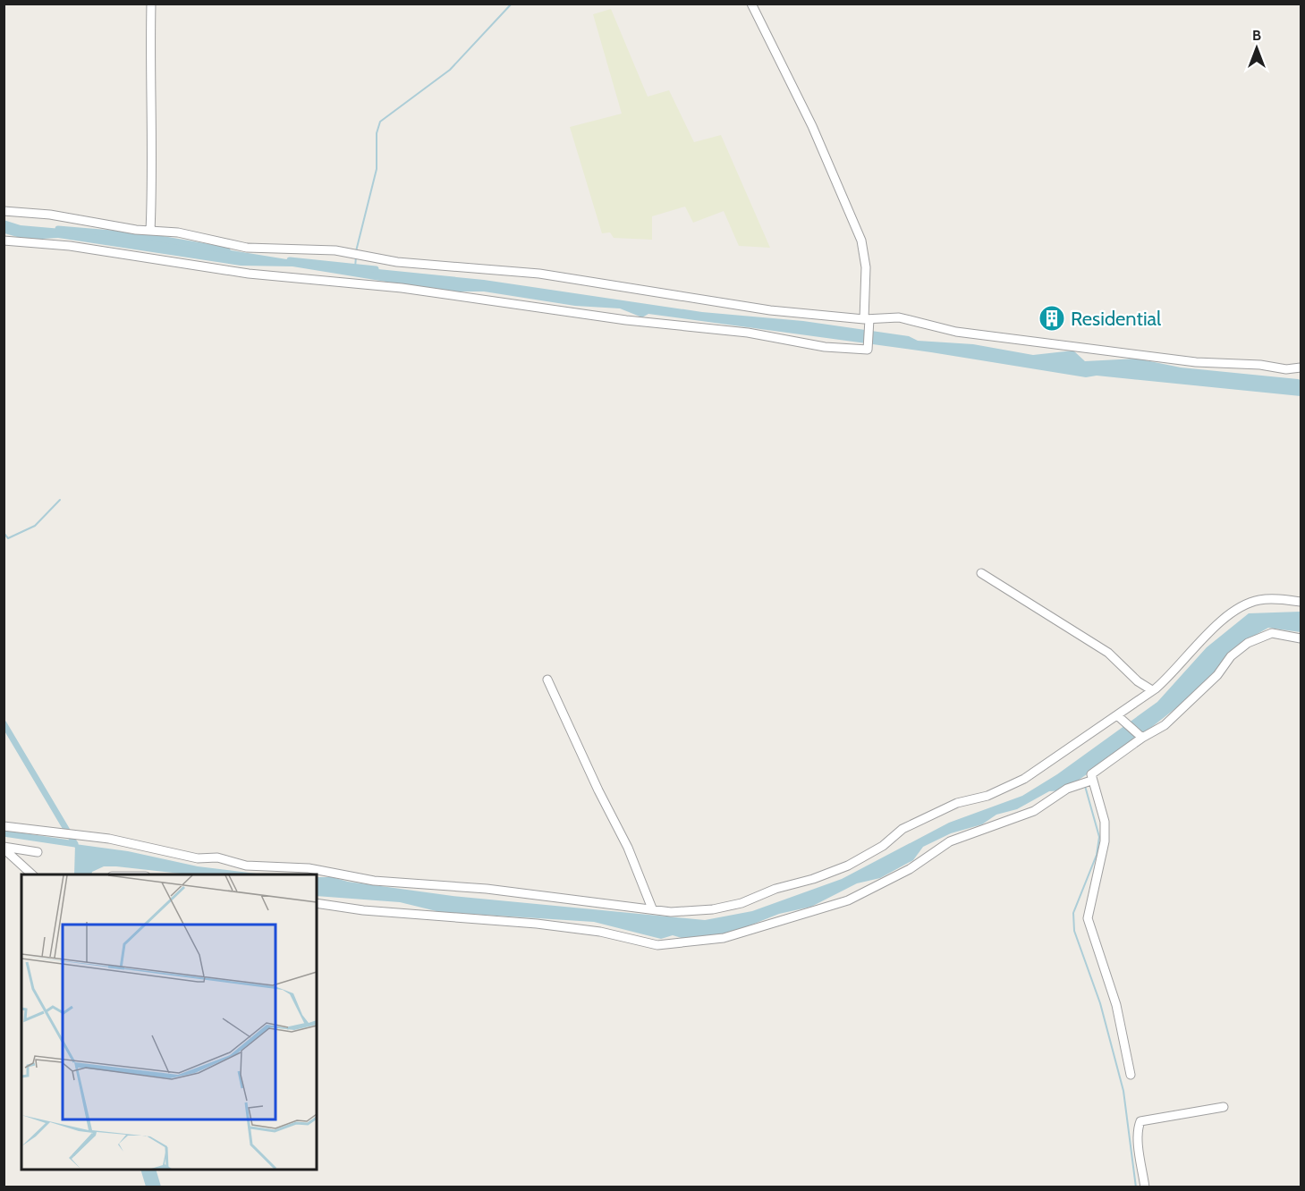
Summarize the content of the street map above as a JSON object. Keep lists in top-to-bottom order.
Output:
{
  "places": {
    "building": ["Residential"]
  },
  "north": "top"
}
